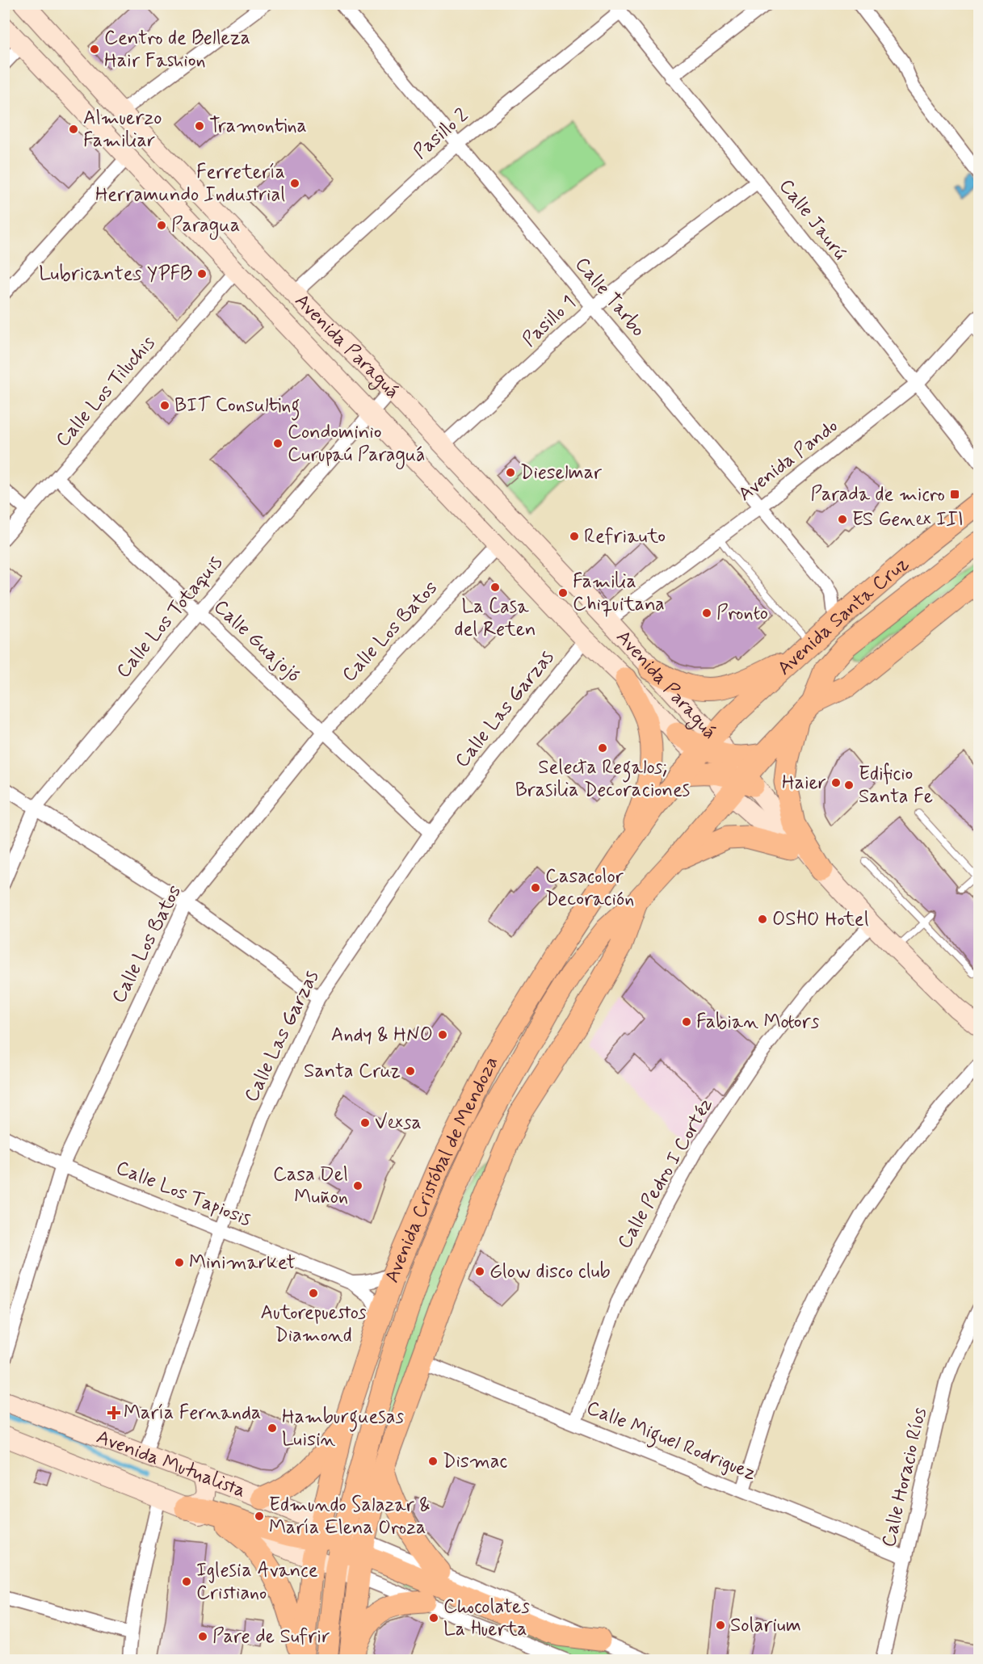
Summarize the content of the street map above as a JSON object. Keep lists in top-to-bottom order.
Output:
{
  "streets": {
    "main road": [
      "Avenida Paraguá",
      "Avenida Santa Cruz",
      "Avenida Cristóbal de Mendoza",
      "Avenida Mutualista"
    ],
    "street": [
      "Pasillo 2",
      "Calle Jaurú",
      "Calle Tarbo",
      "Pasillo 1",
      "Calle Los Tiluchis",
      "Avenida Pando",
      "Calle Los Totaquis",
      "Calle Los Batos",
      "Calle Guajojó",
      "Calle Las Garzas",
      "Calle Pedro I Cortéz",
      "Calle Los Tapiosis",
      "Calle Miguel Rodriguez",
      "Calle Horacio Ríos"
    ]
  },
  "crossings": [
    ["Pasillo 2", "Calle Jaurú"],
    ["Pasillo 2", "Calle Tarbo"],
    ["Pasillo 2", "Avenida Paraguá"],
    ["Calle Jaurú", "Pasillo 1"],
    ["Calle Jaurú", "Avenida Pando"],
    ["Calle Tarbo", "Pasillo 1"],
    ["Calle Tarbo", "Avenida Pando"],
    ["Calle Tarbo", "Avenida Santa Cruz"],
    ["Pasillo 1", "Avenida Paraguá"],
    ["Avenida Paraguá", "Calle Los Tiluchis"],
    ["Avenida Paraguá", "Avenida Pando"],
    ["Avenida Paraguá", "Avenida Santa Cruz"],
    ["Avenida Paraguá", "Calle Los Totaquis"],
    ["Avenida Paraguá", "Calle Los Batos"],
    ["Avenida Paraguá", "Calle Las Garzas"],
    ["Avenida Paraguá", "Avenida Cristóbal de Mendoza"],
    ["Calle Los Tiluchis", "Calle Guajojó"],
    ["Avenida Santa Cruz", "Avenida Cristóbal de Mendoza"],
    ["Calle Los Totaquis", "Calle Guajojó"],
    ["Calle Los Batos", "Calle Guajojó"],
    ["Calle Los Batos", "Calle Los Tapiosis"],
    ["Calle Guajojó", "Calle Las Garzas"],
    ["Calle Las Garzas", "Calle Los Tapiosis"],
    ["Calle Las Garzas", "Avenida Mutualista"],
    ["Avenida Cristóbal de Mendoza", "Calle Los Tapiosis"],
    ["Avenida Cristóbal de Mendoza", "Calle Miguel Rodriguez"],
    ["Avenida Cristóbal de Mendoza", "Avenida Mutualista"],
    ["Calle Pedro I Cortéz", "Calle Miguel Rodriguez"],
    ["Calle Miguel Rodriguez", "Calle Horacio Ríos"]
  ],
  "places": {
    "other": [
      "Centro de Belleza Hair Fashion",
      "Tramontina",
      "Almuerzo Familiar",
      "Ferretería Herramundo Industrial",
      "Paragua",
      "Lubricantes YPFB",
      "BIT Consulting",
      "Condominio Curupaú Paraguá",
      "Dieselmar",
      "ES Genex III",
      "Refriauto",
      "La Casa del Reten",
      "Familia Chiquitana",
      "Pronto",
      "Selecta Regalos; Brasilia Decoraciones",
      "Haier",
      "Edificio Santa Fe",
      "Casacolor Decoración",
      "OSHO Hotel",
      "Fabian Motors",
      "Andy & HNO",
      "Santa Cruz",
      "Vexsa",
      "Casa Del Muñon",
      "Minimarket",
      "Glow disco club",
      "Autorepuestos Diamond",
      "Hamburguesas Luisin",
      "Dismac",
      "Edmundo Salazar & María Elena Oroza",
      "Iglesia Avance Cristiano",
      "Chocolates La Huerta",
      "Solarium",
      "Pare de Sufrir"
    ],
    "transit": ["Parada de micro"],
    "health": ["María Fernanda"]
  }
}
